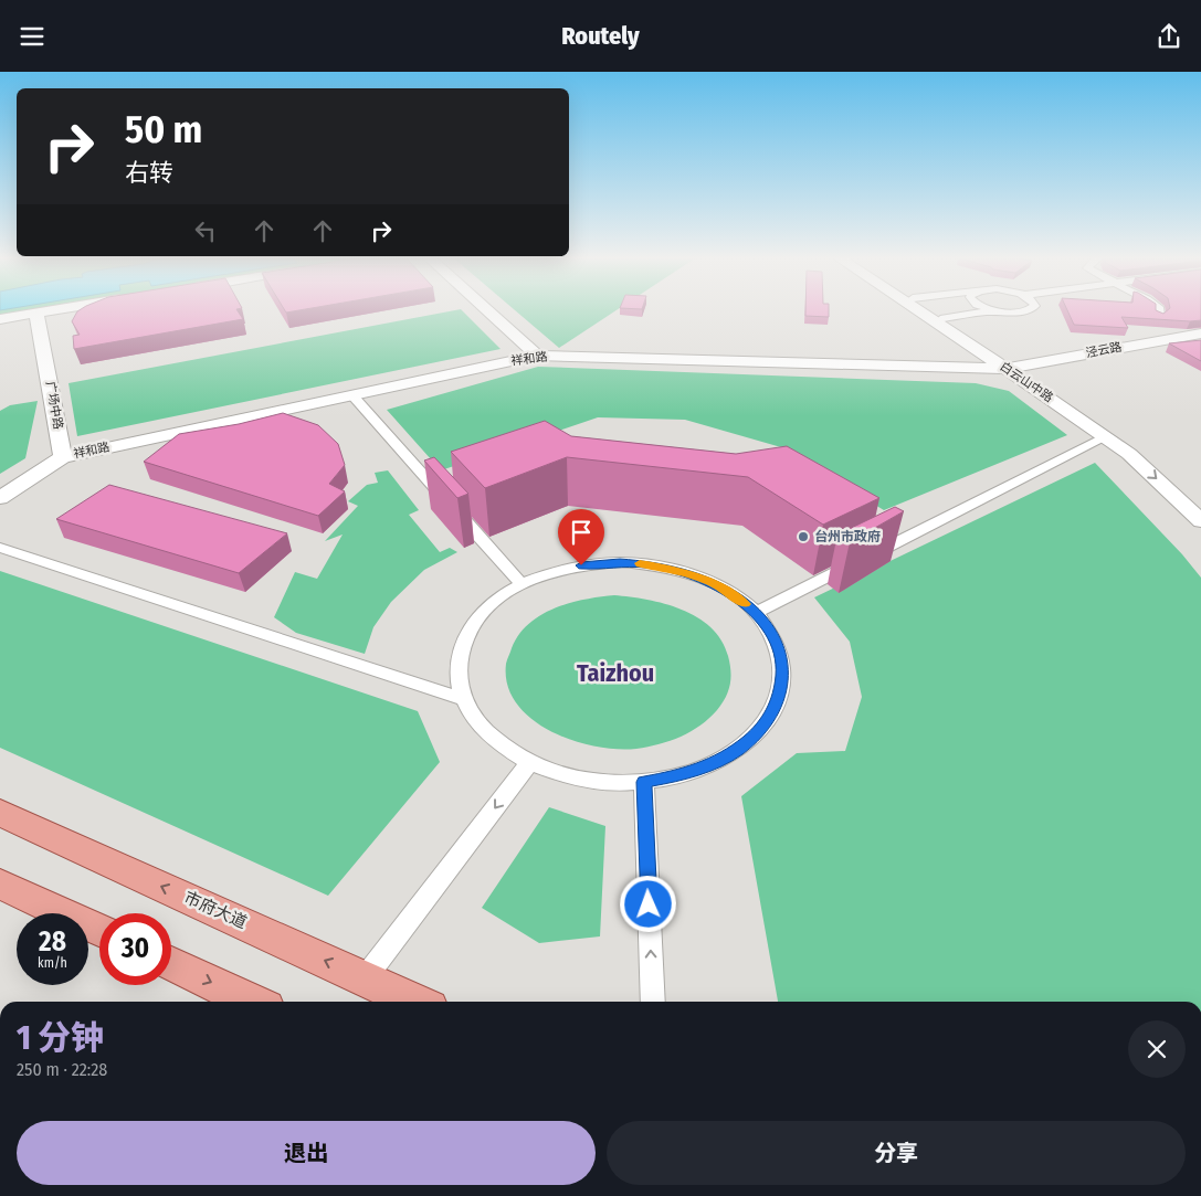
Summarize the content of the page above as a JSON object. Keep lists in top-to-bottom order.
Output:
{
  "streets": {
    "main road": ["市府大道"],
    "street": [
      "泾云路",
      "祥和路",
      "白云山中路",
      "广场中路"
    ]
  },
  "crossings": [
    ["泾云路", "祥和路"],
    ["泾云路", "白云山中路"],
    ["祥和路", "白云山中路"],
    ["祥和路", "广场中路"]
  ],
  "districts": ["Taizhou"],
  "places": ["台州市政府"],
  "page": {
    "header": "Routely",
    "turn": ["50 m", "右转"],
    "speed": "28 km/h",
    "limit": "30",
    "heading": ["1 分钟", "250 m · 22:28"],
    "buttons": ["退出", "分享"]
  }
}
